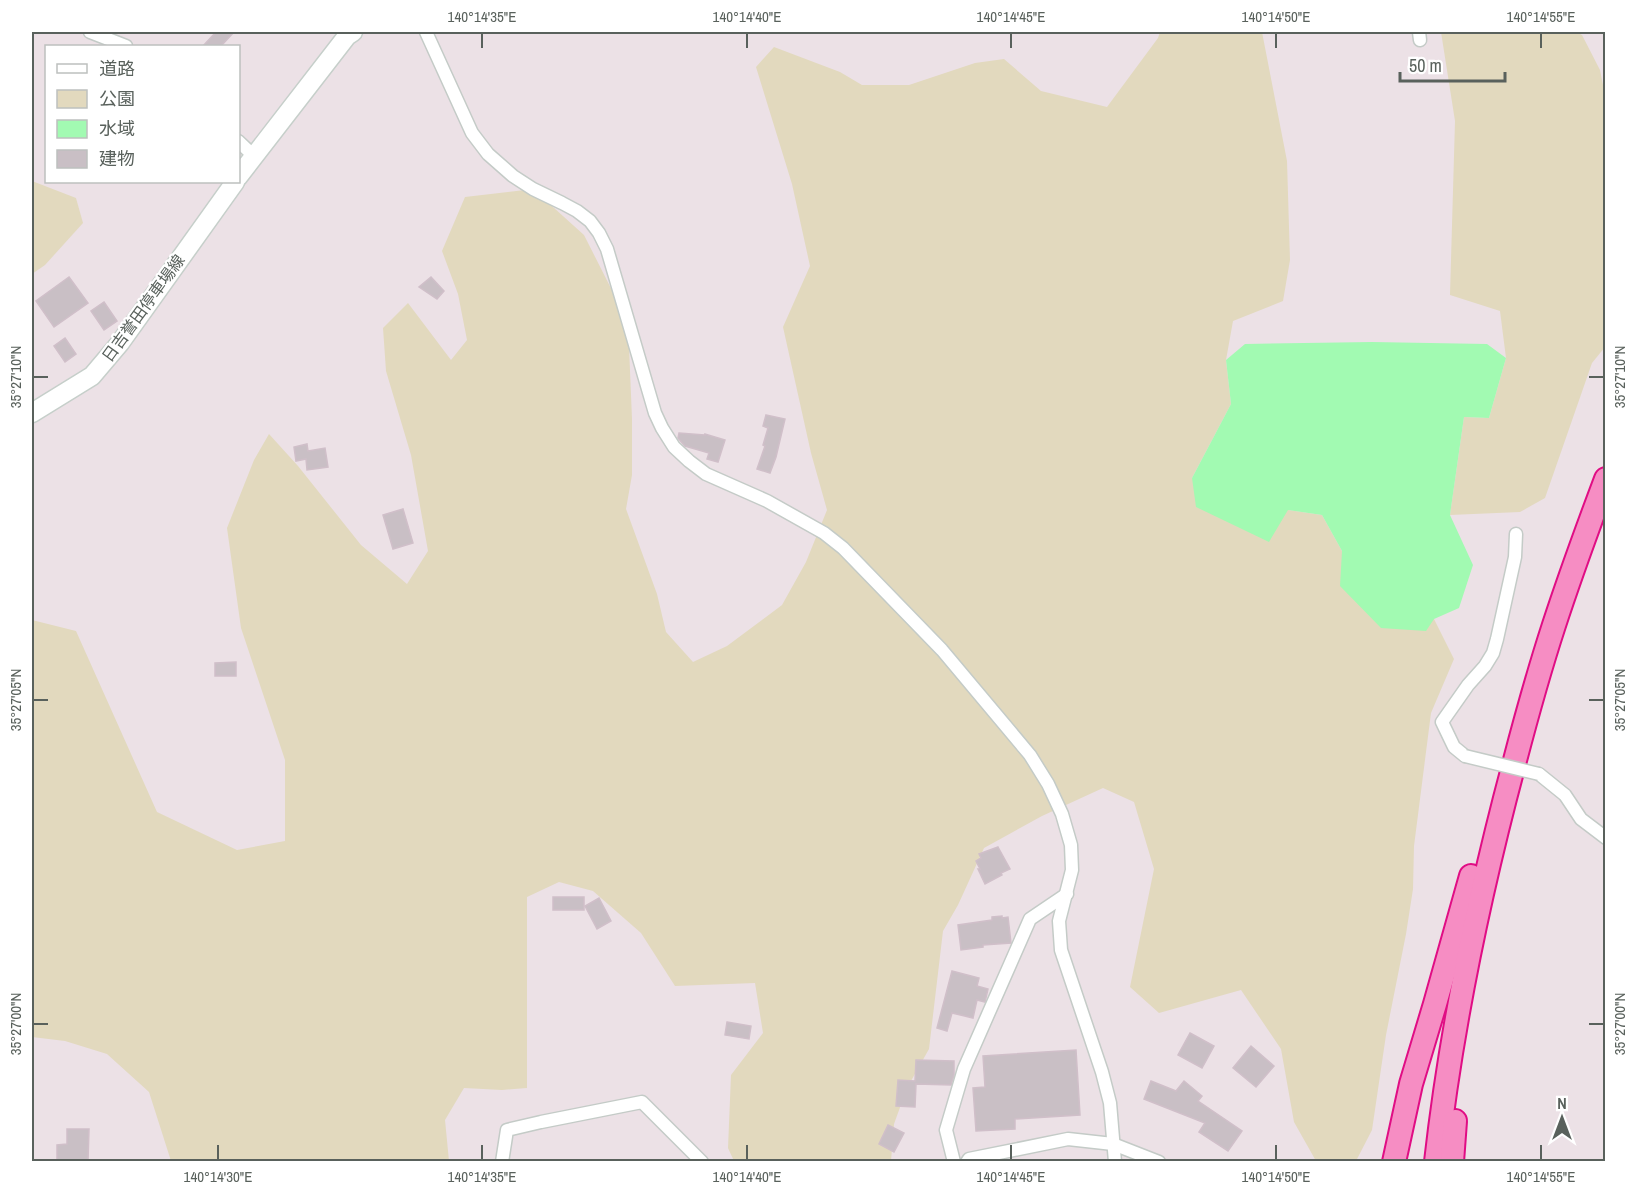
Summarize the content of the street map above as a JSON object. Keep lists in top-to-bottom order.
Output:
{
  "streets": {
    "main road": ["日吉誉田停車場線"]
  },
  "legend": [
    "道路",
    "公園",
    "水域",
    "建物"
  ],
  "scale_bar": "50 m",
  "north": "top",
  "coordinates": [
    "140°14'35\"E",
    "140°14'40\"E",
    "140°14'45\"E",
    "140°14'50\"E",
    "140°14'55\"E",
    "35°27'10\"N",
    "35°27'05\"N",
    "35°27'00\"N",
    "140°14'30\"E"
  ]
}
